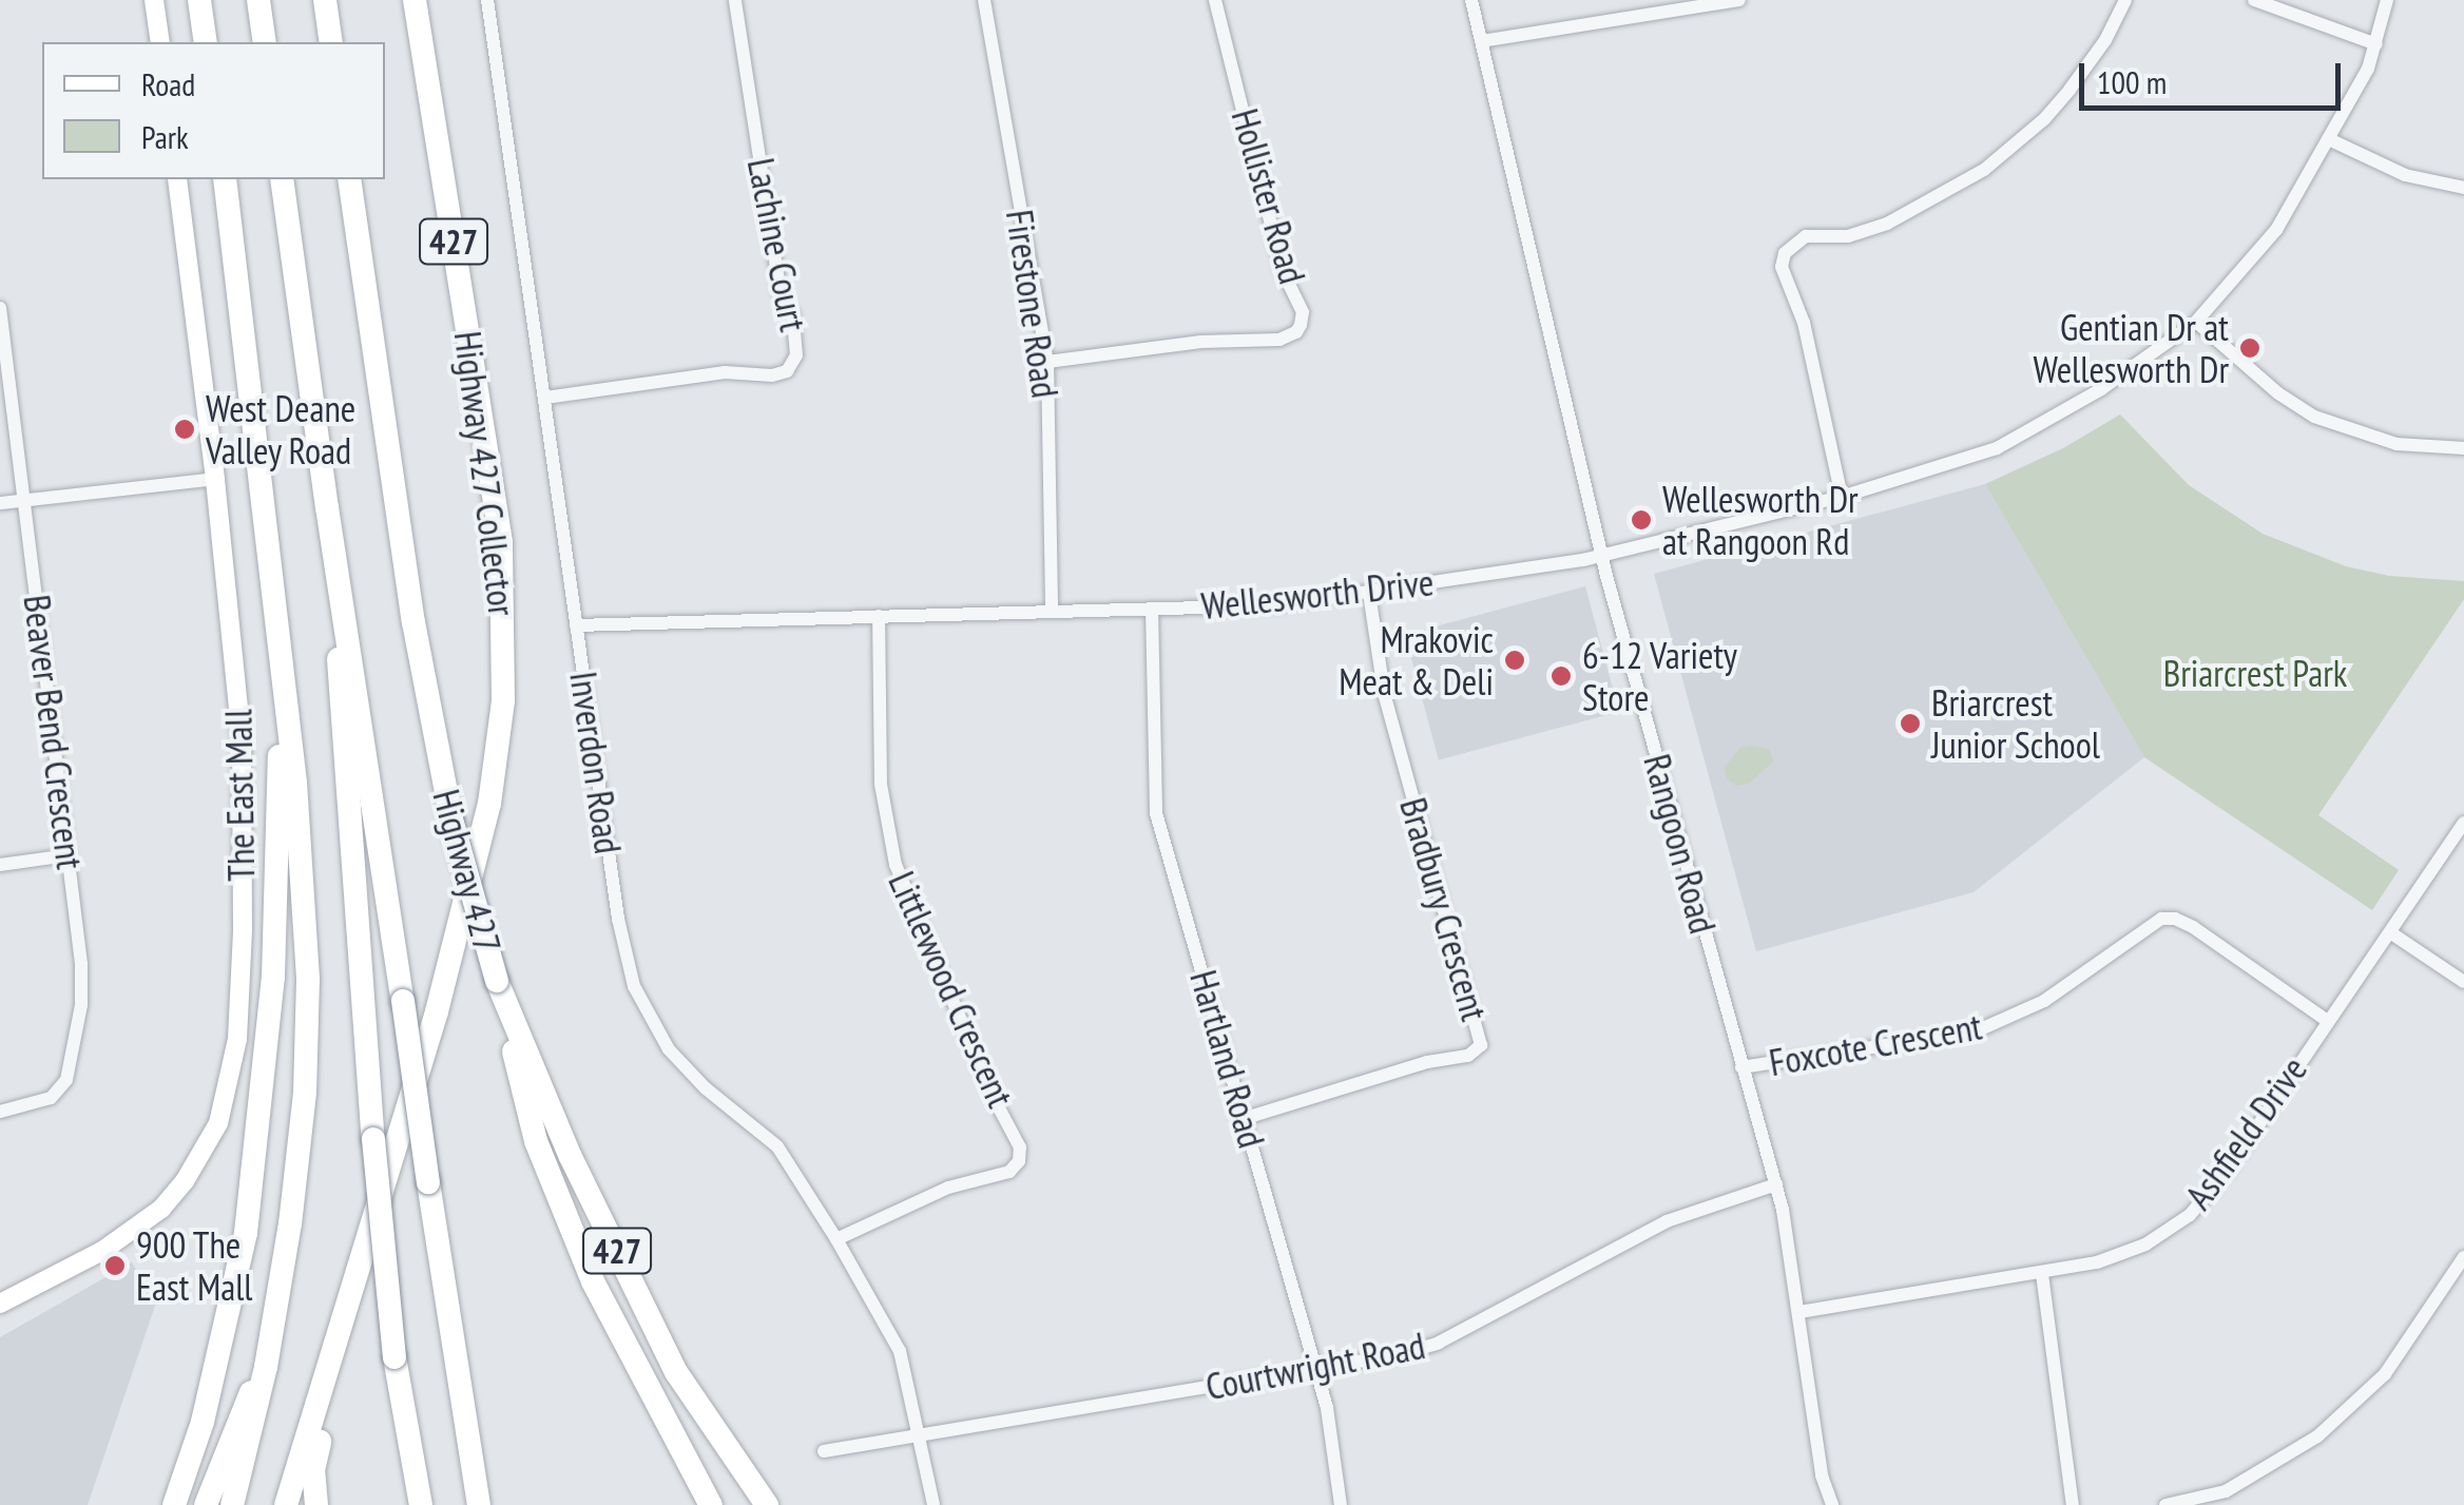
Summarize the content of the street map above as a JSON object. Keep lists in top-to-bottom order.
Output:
{
  "streets": {
    "highway": ["427", "Highway 427 Collector", "Highway 427"],
    "main road": ["The East Mall"],
    "street": [
      "Hollister Road",
      "Lachine Court",
      "Firestone Road",
      "Wellesworth Drive",
      "Beaver Bend Crescent",
      "Inverdon Road",
      "Rangoon Road",
      "Bradbury Crescent",
      "Littlewood Crescent",
      "Foxcote Crescent",
      "Hartland Road",
      "Ashfield Drive",
      "Courtwright Road"
    ]
  },
  "crossings": [
    ["Hollister Road", "Firestone Road"],
    ["427", "Highway 427 Collector"],
    ["Lachine Court", "Inverdon Road"],
    ["Firestone Road", "Wellesworth Drive"],
    ["Wellesworth Drive", "Inverdon Road"],
    ["Wellesworth Drive", "Rangoon Road"],
    ["Wellesworth Drive", "Bradbury Crescent"],
    ["Wellesworth Drive", "Littlewood Crescent"],
    ["Wellesworth Drive", "Hartland Road"],
    ["Inverdon Road", "Littlewood Crescent"],
    ["Inverdon Road", "Courtwright Road"],
    ["Rangoon Road", "Foxcote Crescent"],
    ["Rangoon Road", "Ashfield Drive"],
    ["Rangoon Road", "Courtwright Road"],
    ["Bradbury Crescent", "Hartland Road"],
    ["Foxcote Crescent", "Ashfield Drive"],
    ["Hartland Road", "Courtwright Road"]
  ],
  "parks": ["Briarcrest Park"],
  "places": [
    "Gentian Dr at Wellesworth Dr",
    "West Deane Valley Road",
    "Wellesworth Dr at Rangoon Rd",
    "Mrakovic Meat & Deli",
    "6-12 Variety Store",
    "Briarcrest Junior School",
    "900 The East Mall"
  ],
  "legend": ["Road", "Park"],
  "scale_bar": "100 m"
}
